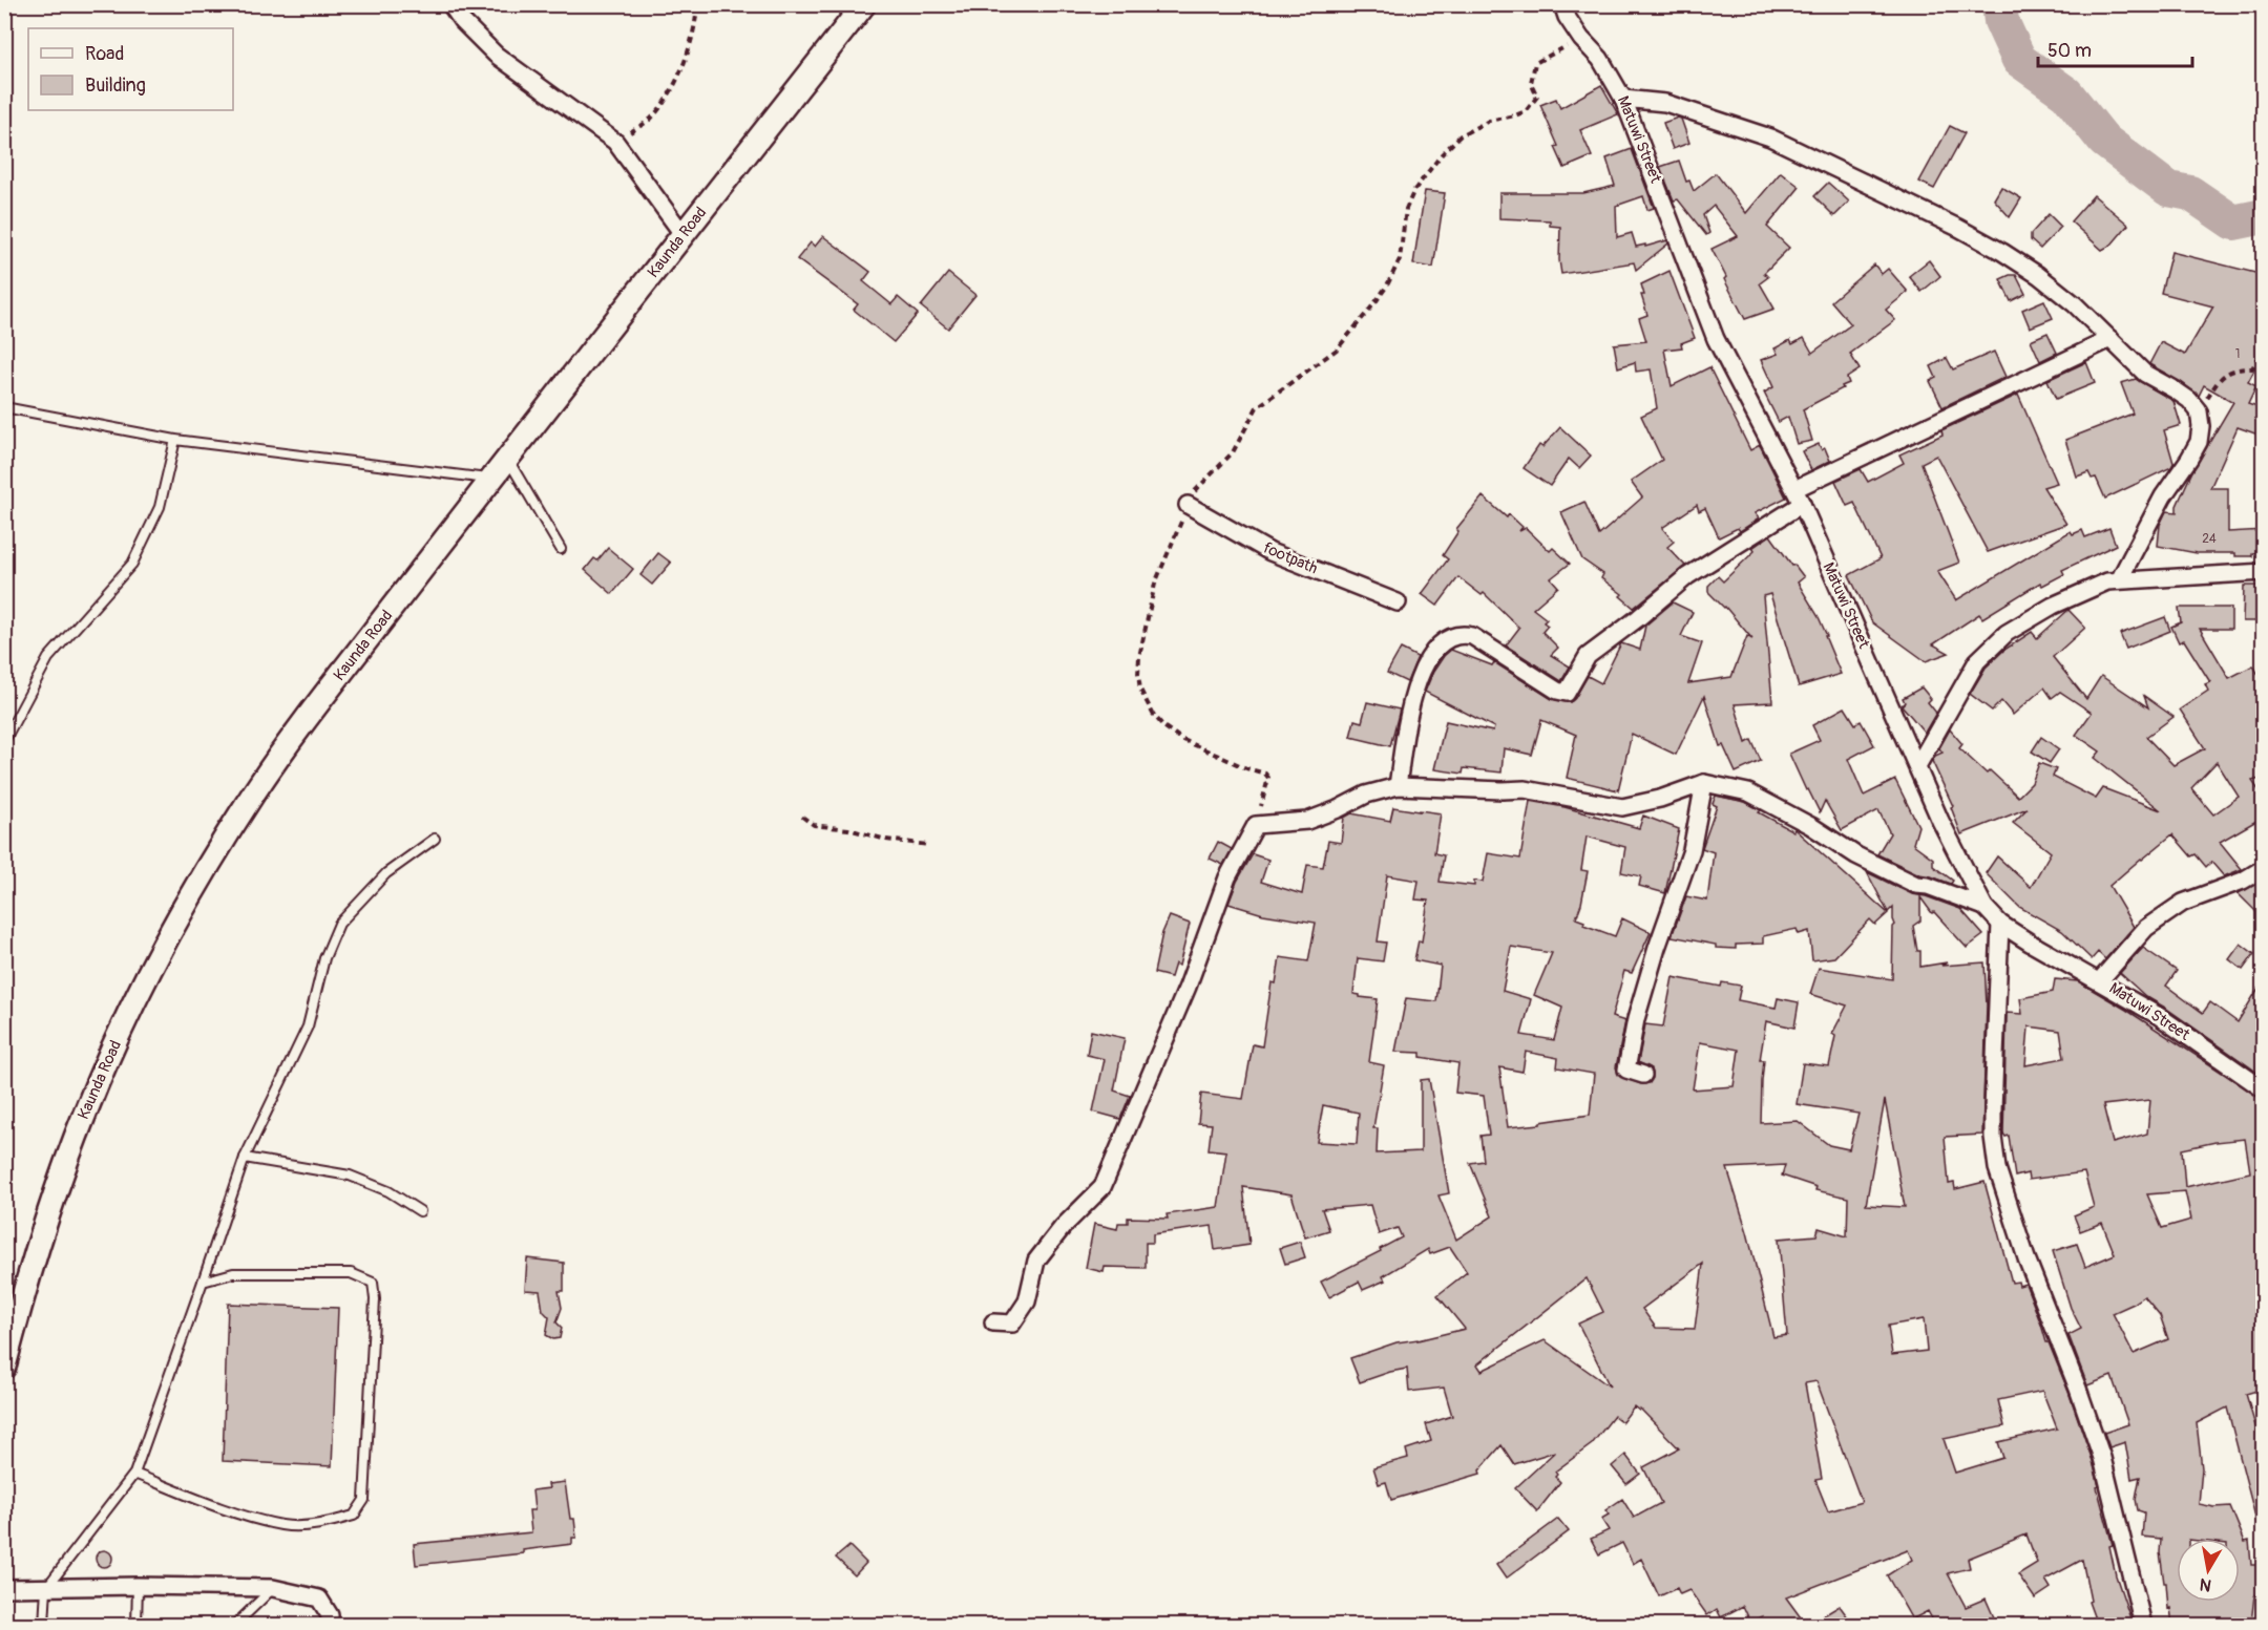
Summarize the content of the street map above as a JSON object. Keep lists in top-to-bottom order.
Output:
{
  "streets": {
    "main road": ["Kaunda Road"],
    "street": ["Matuwi Street", "footpath"]
  },
  "house_numbers": ["1", "24"],
  "legend": ["Road", "Building"],
  "scale_bar": "50 m",
  "north": "bottom"
}
